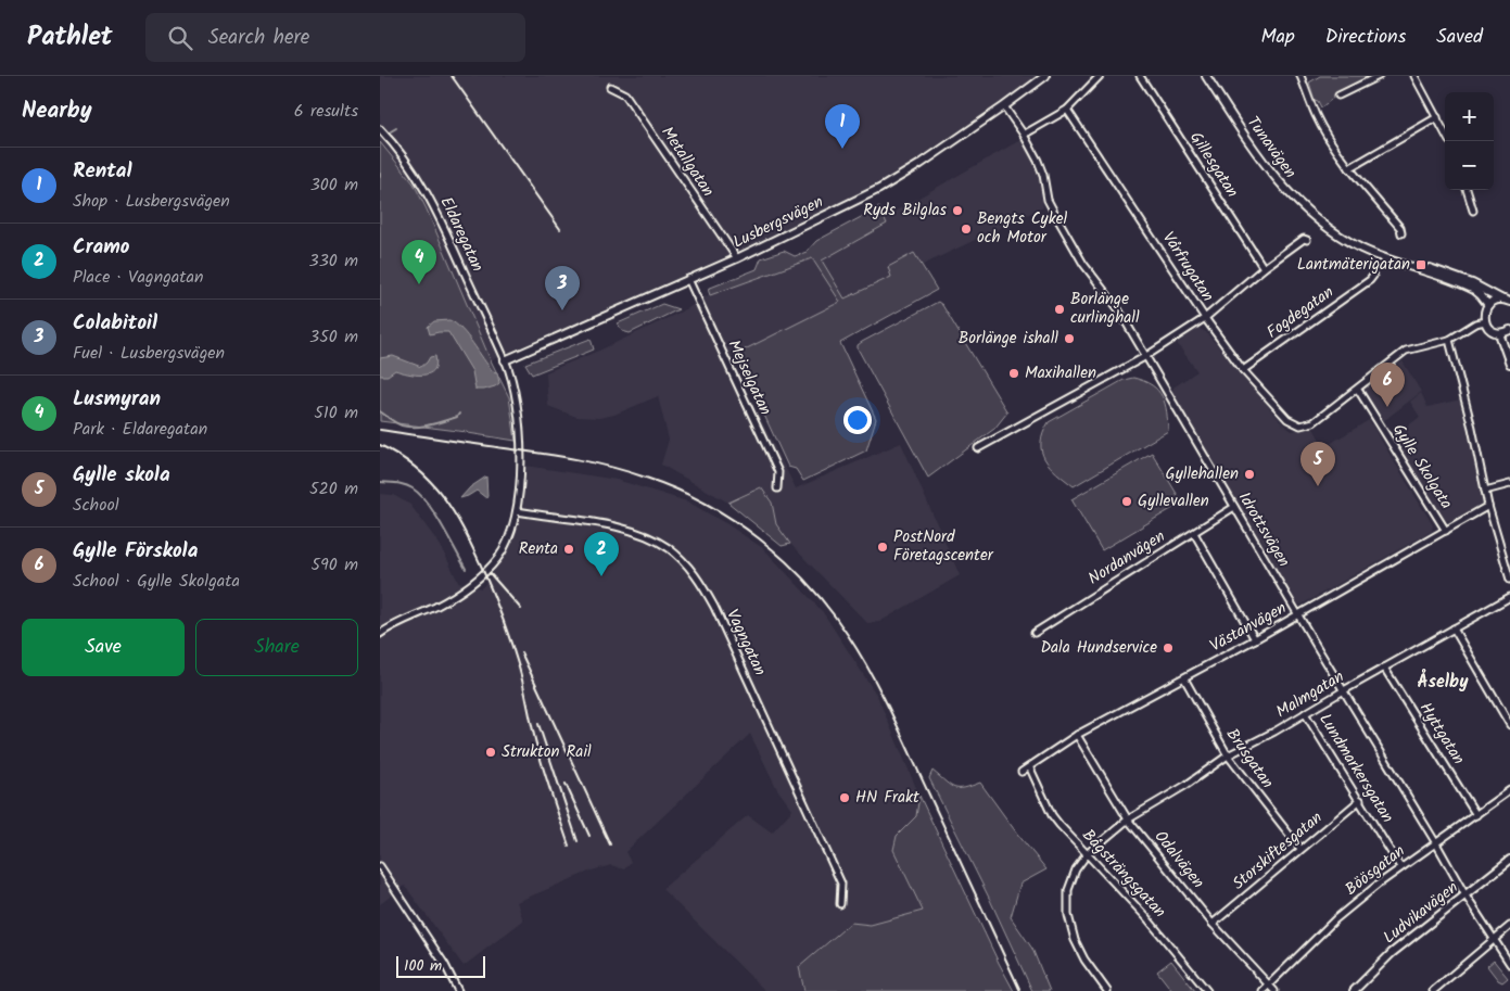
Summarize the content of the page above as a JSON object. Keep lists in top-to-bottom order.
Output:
{
  "streets": {
    "street": [
      "Tunavägen",
      "Metallgatan",
      "Gillesgatan",
      "Lusbergsvägen",
      "Eldaregatan",
      "Vårfrugatan",
      "Fogdegatan",
      "Mejselgatan",
      "Gylle Skolgata",
      "Idrottsvägen",
      "Nordanvägen",
      "Västanvägen",
      "Vagngatan",
      "Malmgatan",
      "Hyttgatan",
      "Brusgatan",
      "Lundmarkersgatan",
      "Storskiftesgatan",
      "Odalvägen",
      "Böösgatan",
      "Bågsträngsgatan",
      "Ludvikavägen"
    ]
  },
  "crossings": [
    ["Metallgatan", "Lusbergsvägen"],
    ["Lusbergsvägen", "Eldaregatan"],
    ["Lusbergsvägen", "Mejselgatan"],
    ["Lusbergsvägen", "Idrottsvägen"],
    ["Eldaregatan", "Vagngatan"],
    ["Vårfrugatan", "Fogdegatan"],
    ["Vårfrugatan", "Gylle Skolgata"],
    ["Gylle Skolgata", "Västanvägen"],
    ["Idrottsvägen", "Nordanvägen"],
    ["Idrottsvägen", "Västanvägen"],
    ["Idrottsvägen", "Malmgatan"],
    ["Idrottsvägen", "Böösgatan"],
    ["Idrottsvägen", "Ludvikavägen"],
    ["Västanvägen", "Brusgatan"],
    ["Västanvägen", "Odalvägen"],
    ["Västanvägen", "Bågsträngsgatan"],
    ["Malmgatan", "Hyttgatan"],
    ["Malmgatan", "Brusgatan"],
    ["Malmgatan", "Lundmarkersgatan"],
    ["Malmgatan", "Odalvägen"],
    ["Malmgatan", "Bågsträngsgatan"],
    ["Hyttgatan", "Böösgatan"],
    ["Brusgatan", "Storskiftesgatan"],
    ["Lundmarkersgatan", "Storskiftesgatan"],
    ["Lundmarkersgatan", "Böösgatan"],
    ["Storskiftesgatan", "Odalvägen"],
    ["Odalvägen", "Böösgatan"]
  ],
  "districts": ["Åselby"],
  "places": {
    "other": [
      "Ryds Bilglas",
      "Bengts Cykel och Motor",
      "Borlänge curlinghall",
      "Borlänge ishall",
      "Maxihallen",
      "Gyllehallen",
      "Gyllevallen",
      "PostNord Företagscenter",
      "Renta",
      "Dala Hundservice",
      "Strukton Rail",
      "HN Frakt"
    ],
    "transit": ["Lantmäterigatan"]
  },
  "scale_bar": "100 m",
  "page": {
    "header": "Pathlet",
    "search": "Search here",
    "nav": ["Map", "Directions", "Saved"],
    "heading": ["Nearby", "6 results"],
    "map_buttons": ["+", "−"],
    "pins": [
      "1",
      "4",
      "3",
      "6",
      "5",
      "2"
    ],
    "list": [
      {
        "mark": "1",
        "name": "Rental",
        "note": "Shop · Lusbergsvägen",
        "value": "300 m"
      },
      {
        "mark": "2",
        "name": "Cramo",
        "note": "Place · Vagngatan",
        "value": "330 m"
      },
      {
        "mark": "3",
        "name": "Colabitoil",
        "note": "Fuel · Lusbergsvägen",
        "value": "350 m"
      },
      {
        "mark": "4",
        "name": "Lusmyran",
        "note": "Park · Eldaregatan",
        "value": "510 m"
      },
      {
        "mark": "5",
        "name": "Gylle skola",
        "note": "School",
        "value": "520 m"
      },
      {
        "mark": "6",
        "name": "Gylle Förskola",
        "note": "School · Gylle Skolgata",
        "value": "590 m"
      }
    ],
    "buttons": ["Save", "Share"],
    "scale": "100 m"
  }
}
